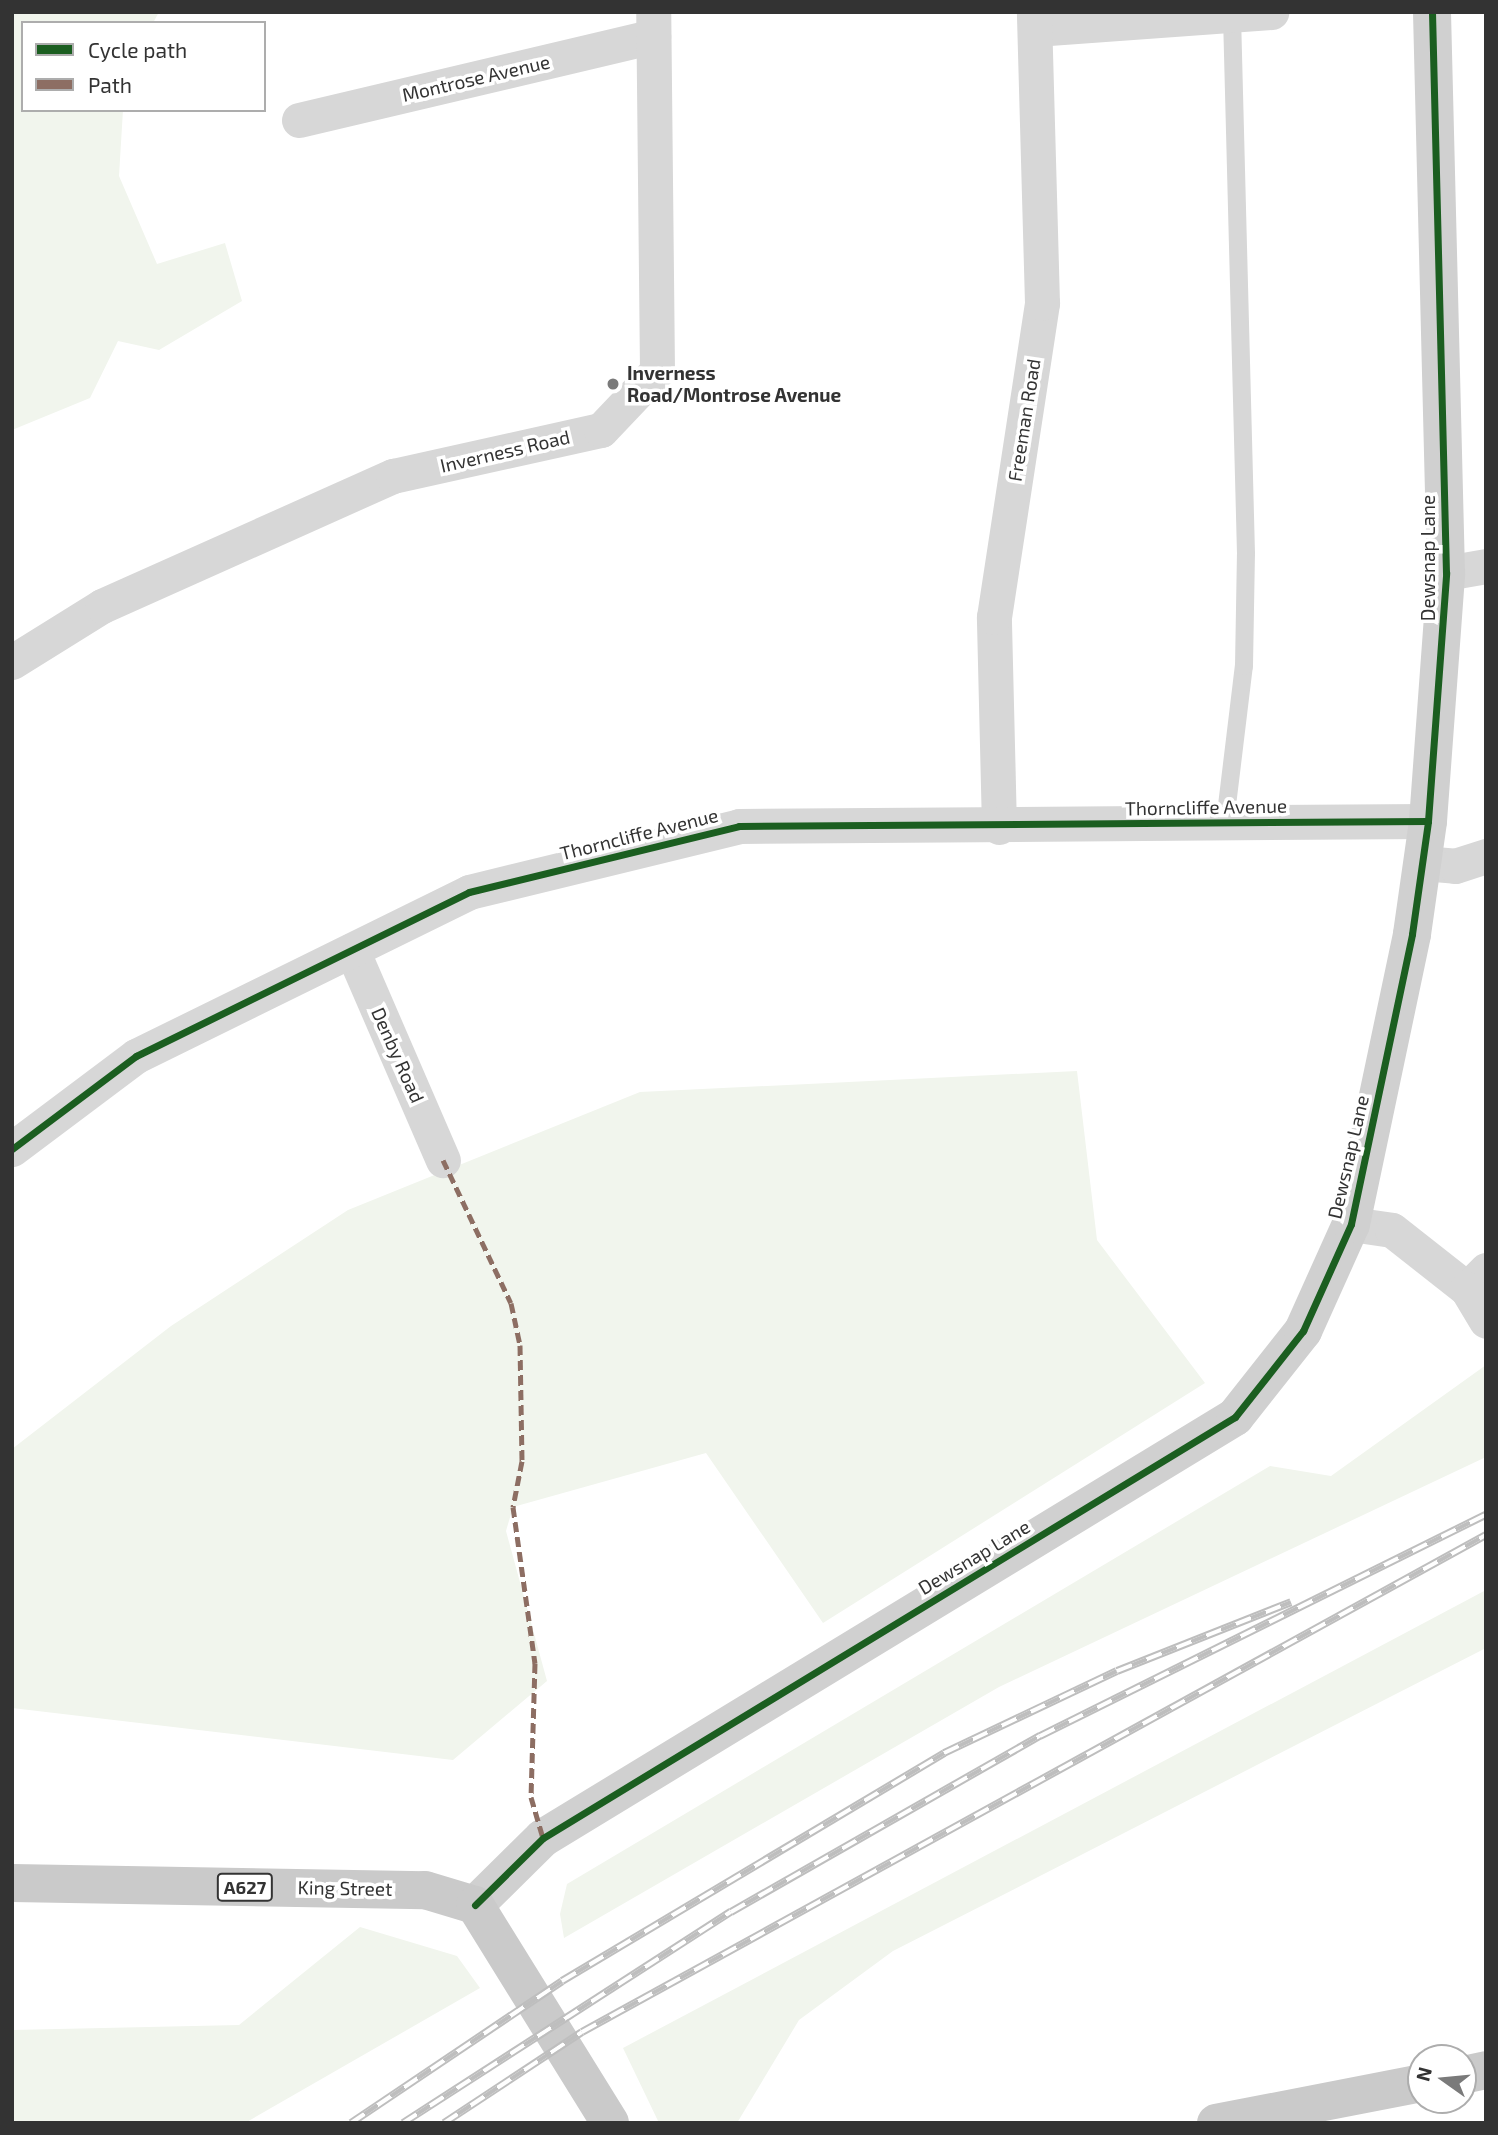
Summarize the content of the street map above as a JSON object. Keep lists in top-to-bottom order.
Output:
{
  "streets": {
    "main road": ["A627", "King Street"],
    "street": [
      "Montrose Avenue",
      "Freeman Road",
      "Inverness Road",
      "Dewsnap Lane",
      "Thorncliffe Avenue",
      "Denby Road"
    ]
  },
  "crossings": [
    ["Montrose Avenue", "Inverness Road"],
    ["Freeman Road", "Thorncliffe Avenue"],
    ["Dewsnap Lane", "Thorncliffe Avenue"],
    ["Dewsnap Lane", "King Street"],
    ["Thorncliffe Avenue", "Denby Road"]
  ],
  "places": ["Inverness Road/Montrose Avenue"],
  "legend": ["Cycle path", "Path"],
  "north": "left"
}
